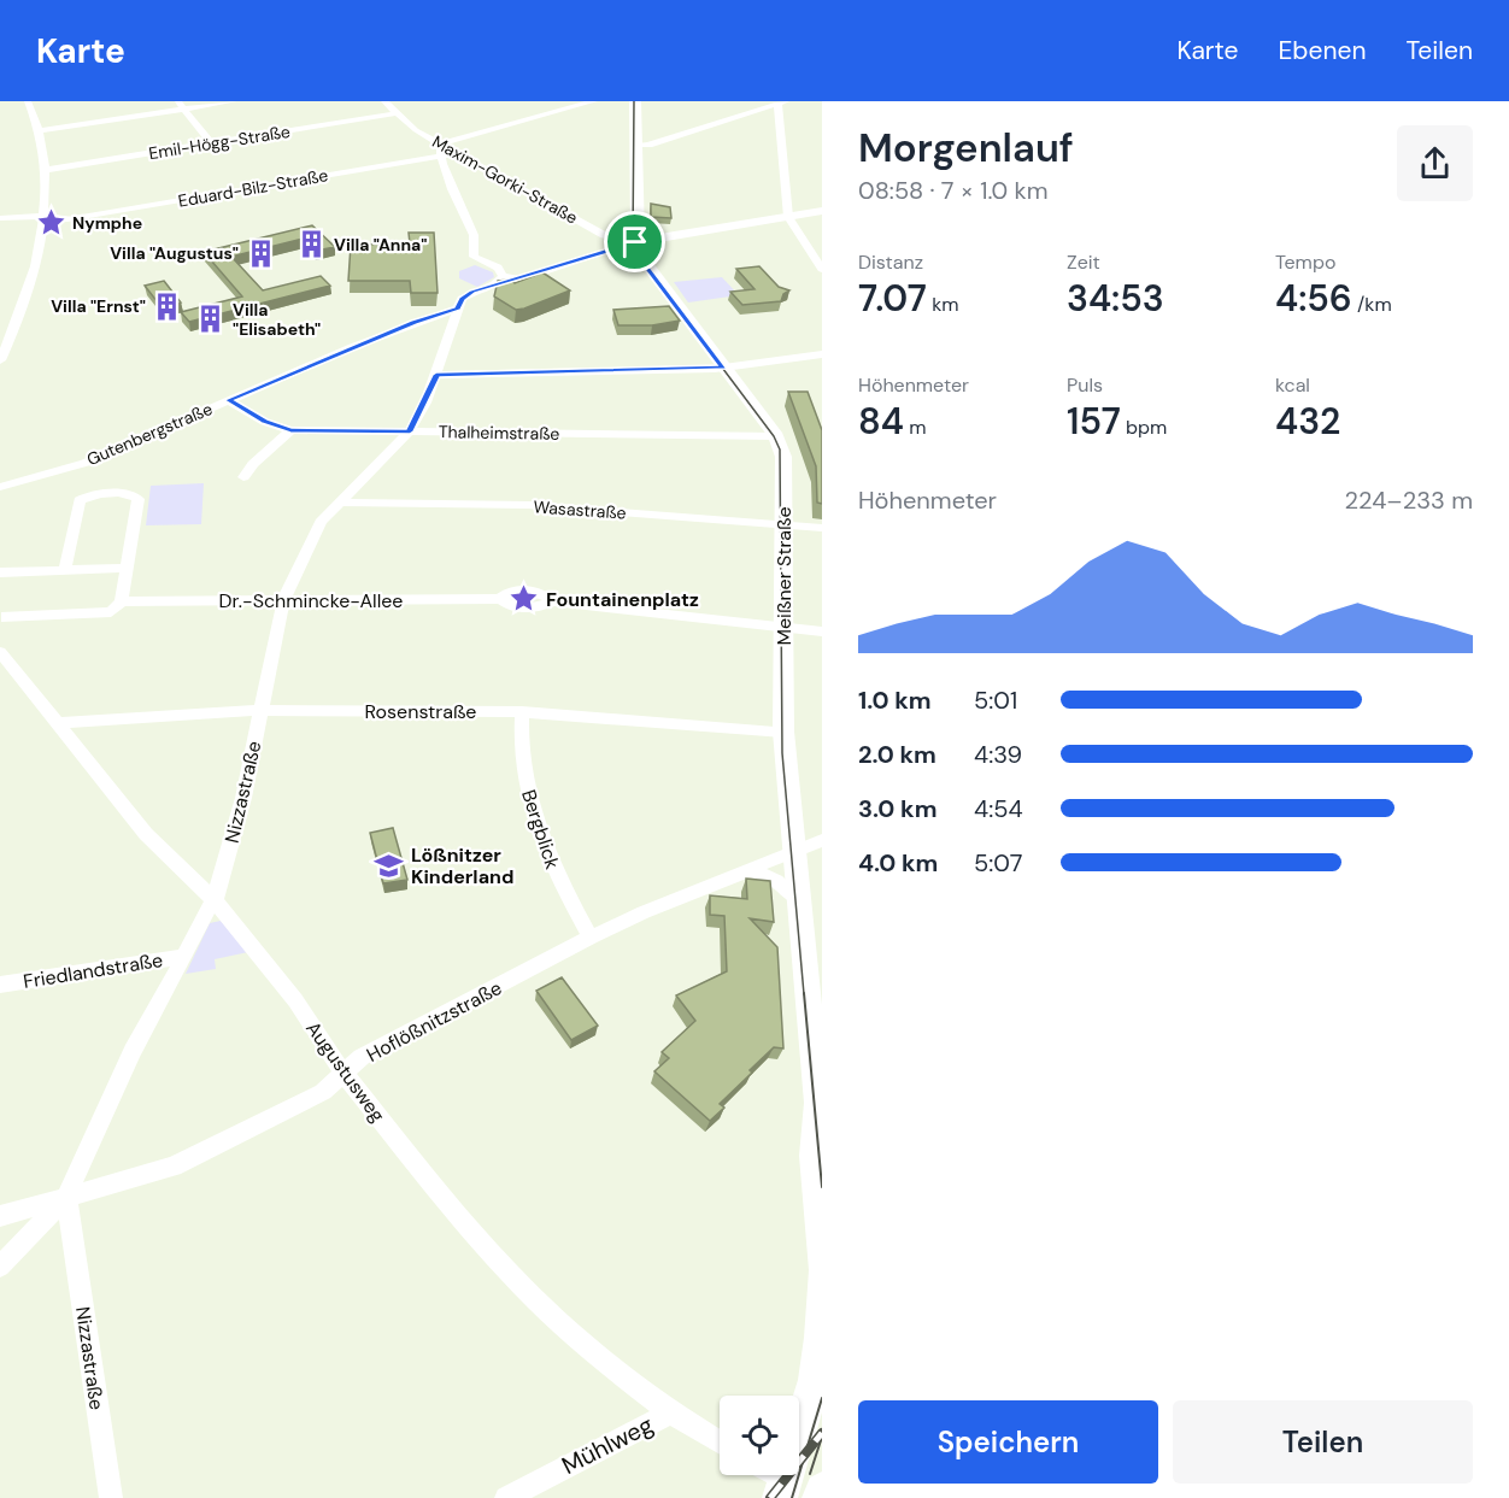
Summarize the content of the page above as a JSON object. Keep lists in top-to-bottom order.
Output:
{
  "streets": {
    "main road": ["Meißner Straße"],
    "street": [
      "Emil-Högg-Straße",
      "Maxim-Gorki-Straße",
      "Eduard-Bilz-Straße",
      "Thalheimstraße",
      "Gutenbergstraße",
      "Wasastraße",
      "Dr.-Schmincke-Allee",
      "Rosenstraße",
      "Nizzastraße",
      "Bergblick",
      "Friedlandstraße",
      "Hoflößnitzstraße",
      "Augustusweg",
      "Mühlweg"
    ]
  },
  "crossings": [
    ["Emil-Högg-Straße", "Maxim-Gorki-Straße"],
    ["Maxim-Gorki-Straße", "Eduard-Bilz-Straße"],
    ["Maxim-Gorki-Straße", "Meißner Straße"],
    ["Thalheimstraße", "Gutenbergstraße"],
    ["Thalheimstraße", "Meißner Straße"],
    ["Thalheimstraße", "Nizzastraße"],
    ["Gutenbergstraße", "Nizzastraße"],
    ["Wasastraße", "Meißner Straße"],
    ["Wasastraße", "Nizzastraße"],
    ["Meißner Straße", "Dr.-Schmincke-Allee"],
    ["Meißner Straße", "Rosenstraße"],
    ["Meißner Straße", "Hoflößnitzstraße"],
    ["Dr.-Schmincke-Allee", "Nizzastraße"],
    ["Rosenstraße", "Nizzastraße"],
    ["Rosenstraße", "Bergblick"],
    ["Rosenstraße", "Augustusweg"],
    ["Nizzastraße", "Friedlandstraße"],
    ["Nizzastraße", "Hoflößnitzstraße"],
    ["Nizzastraße", "Augustusweg"],
    ["Bergblick", "Hoflößnitzstraße"],
    ["Hoflößnitzstraße", "Augustusweg"],
    ["Augustusweg", "Mühlweg"]
  ],
  "places": {
    "place": ["Nymphe", "Fountainenplatz"],
    "building": [
      "Villa \"Anna\"",
      "Villa \"Augustus\"",
      "Villa \"Ernst\"",
      "Villa \"Elisabeth\""
    ],
    "school or university": ["Lößnitzer Kinderland"]
  },
  "page": {
    "header": "Karte",
    "nav": ["Karte", "Ebenen", "Teilen"],
    "heading": ["Morgenlauf", "08:58 · 7 × 1.0 km"],
    "stats": [
      ["Distanz", "7.07 km"],
      ["Zeit", "34:53"],
      ["Tempo", "4:56 /km"],
      ["Höhenmeter", "84 m"],
      ["Puls", "157 bpm"],
      ["kcal", "432"]
    ],
    "chart": ["Höhenmeter", "224–233 m"],
    "list": [
      {
        "name": "1.0 km",
        "note": "5:01"
      },
      {
        "name": "2.0 km",
        "note": "4:39"
      },
      {
        "name": "3.0 km",
        "note": "4:54"
      },
      {
        "name": "4.0 km",
        "note": "5:07"
      }
    ],
    "buttons": ["Speichern", "Teilen"]
  }
}
